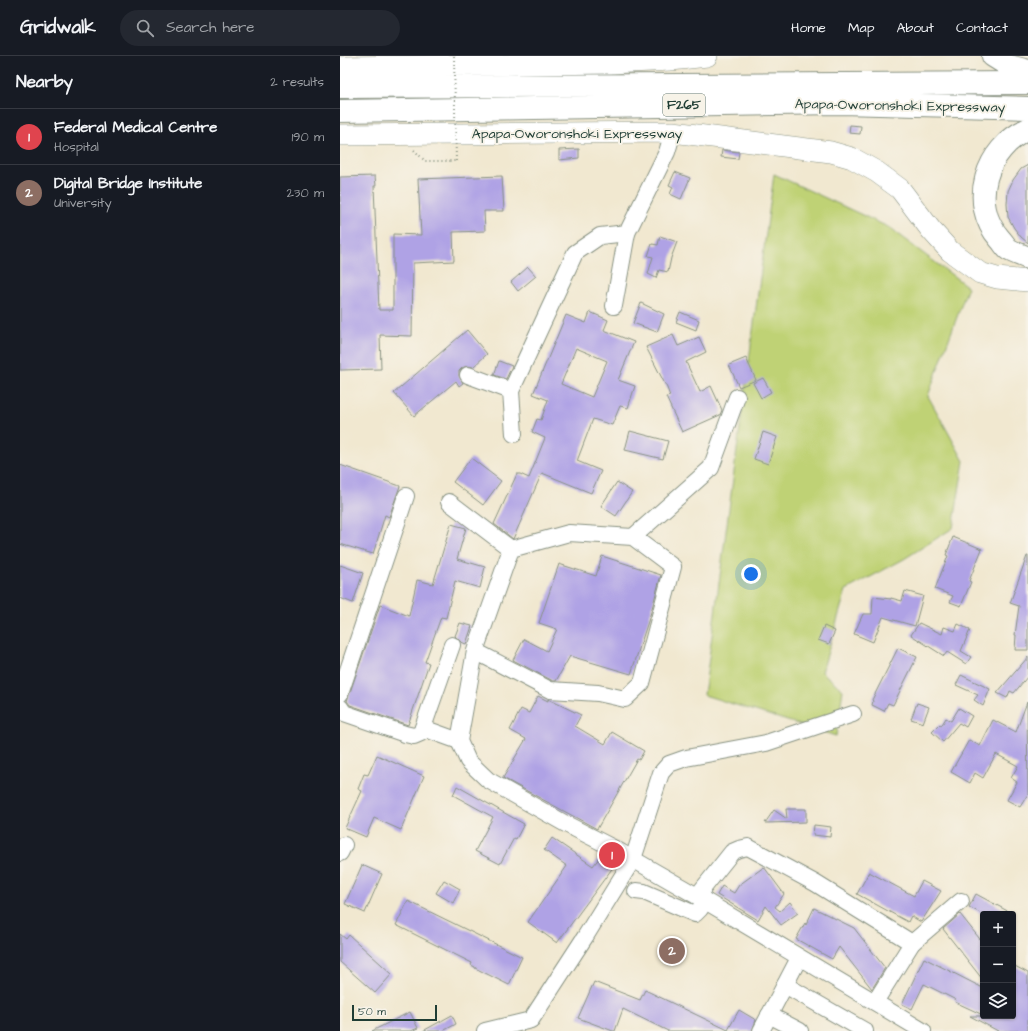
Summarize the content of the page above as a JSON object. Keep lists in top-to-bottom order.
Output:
{
  "streets": {
    "highway": ["F265", "Apapa-Oworonshoki Expressway"]
  },
  "scale_bar": "50 m",
  "page": {
    "header": "Gridwalk",
    "search": "Search here",
    "nav": [
      "Home",
      "Map",
      "About",
      "Contact"
    ],
    "heading": ["Nearby", "2 results"],
    "list": [
      {
        "mark": "1",
        "name": "Federal Medical Centre",
        "note": "Hospital",
        "value": "190 m"
      },
      {
        "mark": "2",
        "name": "Digital Bridge Institute",
        "note": "University",
        "value": "230 m"
      }
    ],
    "pins": ["1", "2"],
    "map_buttons": ["+", "−"],
    "scale": "50 m"
  }
}
